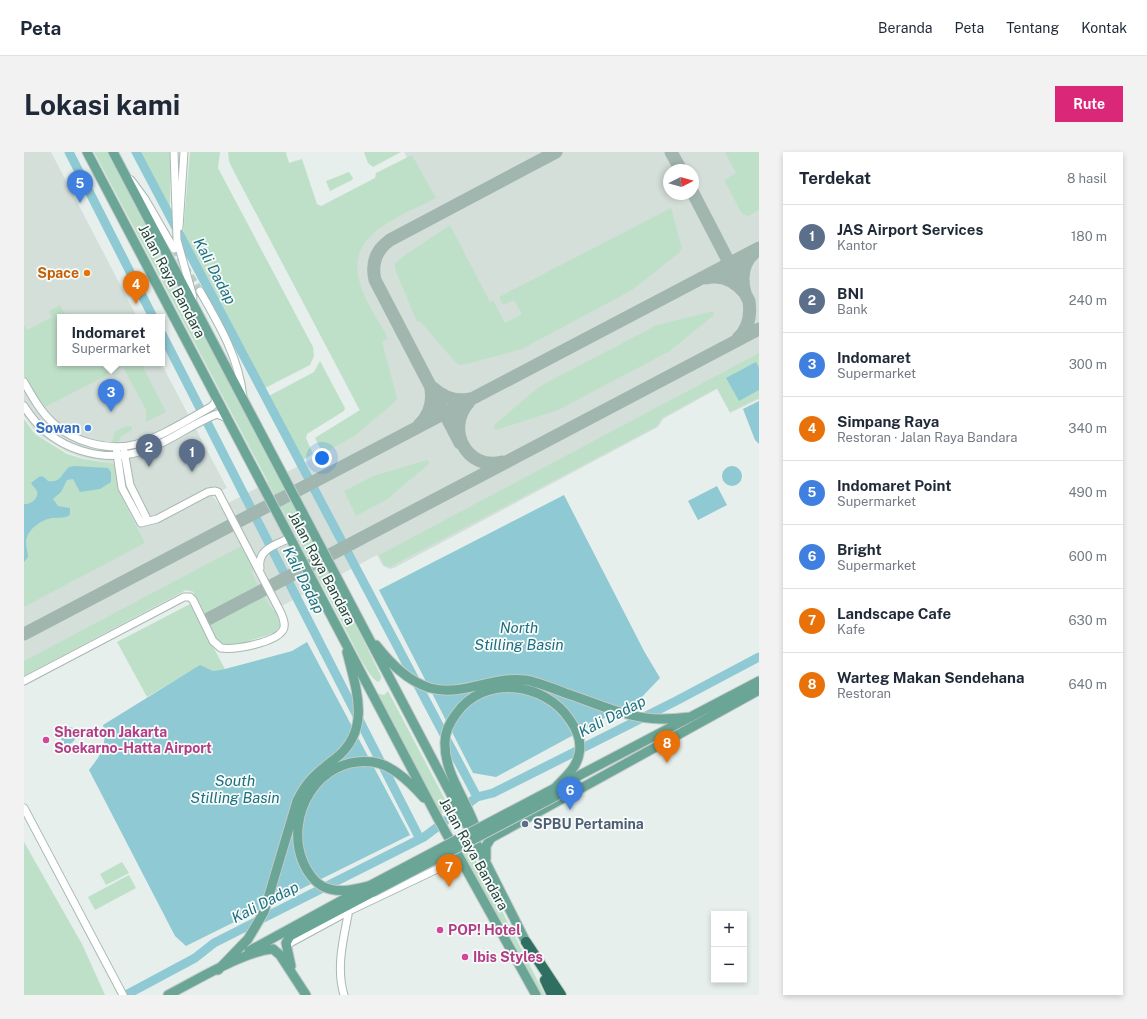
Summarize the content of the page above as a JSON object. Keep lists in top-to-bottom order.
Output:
{
  "streets": {
    "main road": ["Jalan Raya Bandara"]
  },
  "water": ["Kali Dadap", "North Stilling Basin", "South Stilling Basin"],
  "places": [
    "Space",
    "Sowan",
    "Sheraton Jakarta Soekarno-Hatta Airport",
    "SPBU Pertamina",
    "POP! Hotel",
    "Ibis Styles"
  ],
  "north": "right",
  "page": {
    "header": "Peta",
    "nav": [
      "Beranda",
      "Peta",
      "Tentang",
      "Kontak"
    ],
    "buttons": "Rute",
    "title": "Lokasi kami",
    "heading": ["Terdekat", "8 hasil"],
    "pins": [
      "5",
      "4",
      "3",
      "2",
      "1",
      "8",
      "6",
      "7"
    ],
    "list": [
      {
        "mark": "1",
        "name": "JAS Airport Services",
        "note": "Kantor",
        "value": "180 m"
      },
      {
        "mark": "2",
        "name": "BNI",
        "note": "Bank",
        "value": "240 m"
      },
      {
        "mark": "3",
        "name": "Indomaret",
        "note": "Supermarket",
        "value": "300 m"
      },
      {
        "mark": "4",
        "name": "Simpang Raya",
        "note": "Restoran · Jalan Raya Bandara",
        "value": "340 m"
      },
      {
        "mark": "5",
        "name": "Indomaret Point",
        "note": "Supermarket",
        "value": "490 m"
      },
      {
        "mark": "6",
        "name": "Bright",
        "note": "Supermarket",
        "value": "600 m"
      },
      {
        "mark": "7",
        "name": "Landscape Cafe",
        "note": "Kafe",
        "value": "630 m"
      },
      {
        "mark": "8",
        "name": "Warteg Makan Sendehana",
        "note": "Restoran",
        "value": "640 m"
      }
    ],
    "popup": ["Indomaret", "Supermarket"],
    "map_buttons": ["+", "−"]
  }
}
